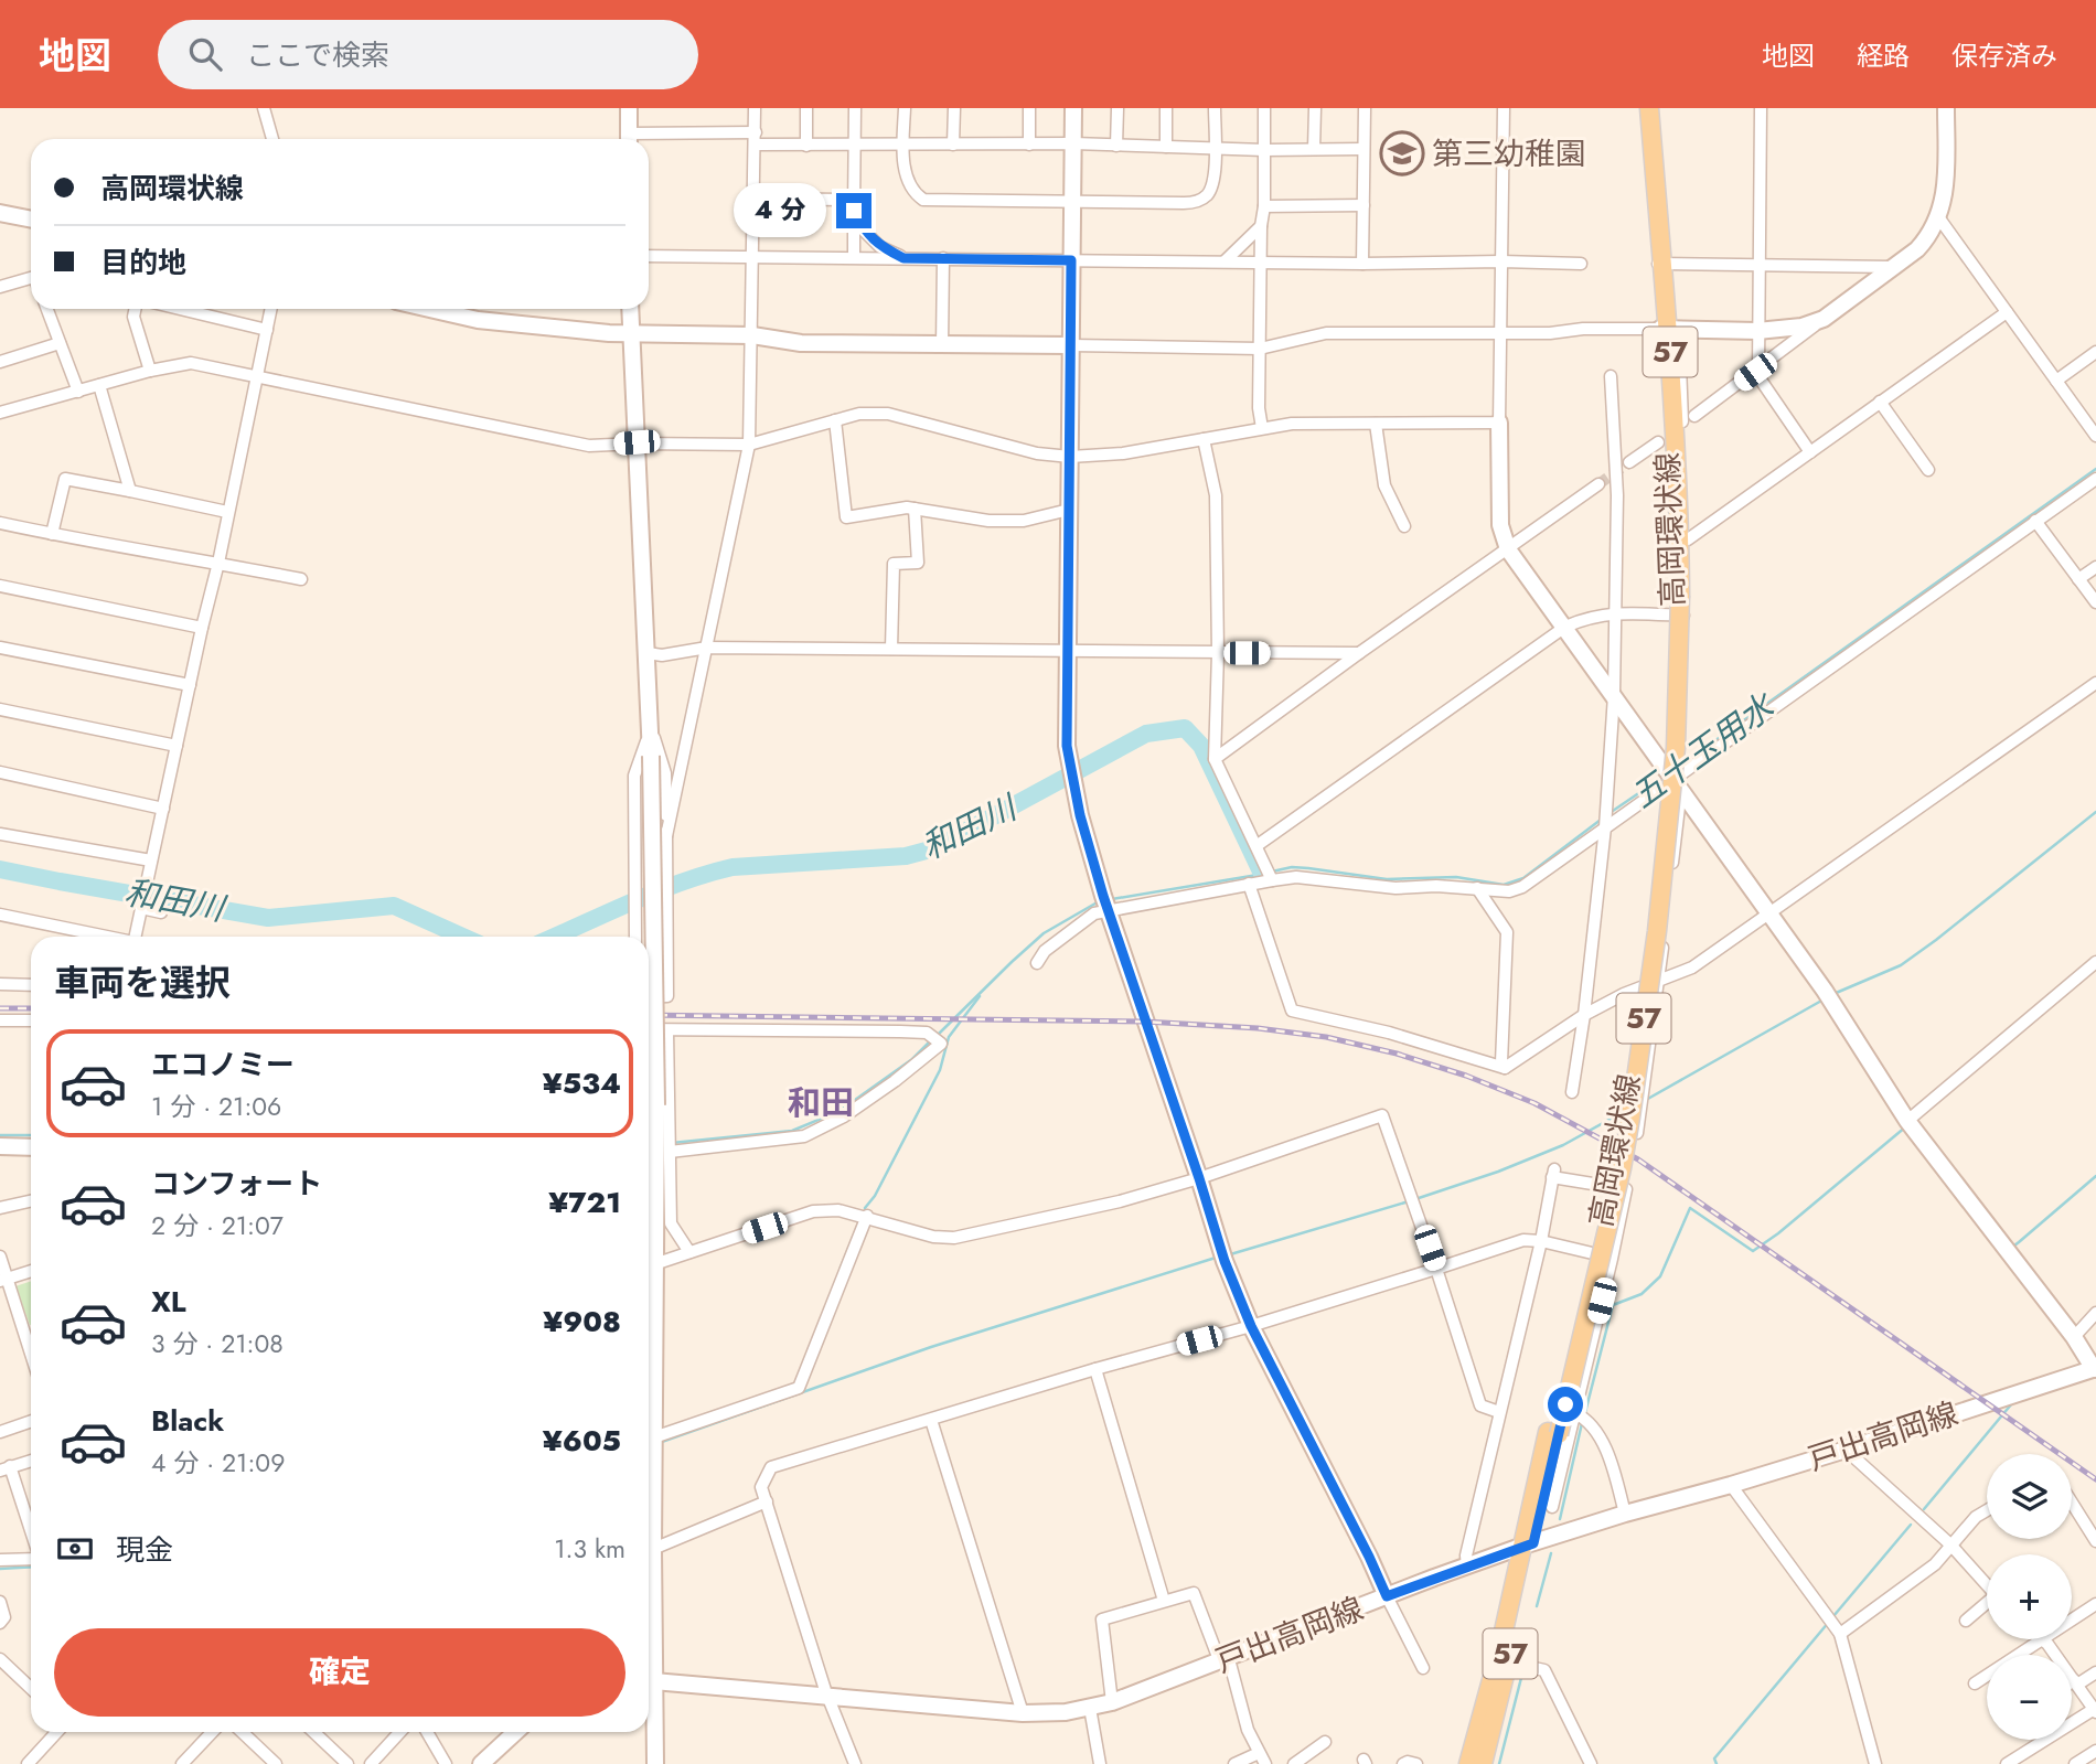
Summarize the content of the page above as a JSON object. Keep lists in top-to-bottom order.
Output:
{
  "streets": {
    "main road": ["57", "高岡環状線"],
    "street": ["戸出高岡線"]
  },
  "crossings": [
    ["高岡環状線", "戸出高岡線"]
  ],
  "districts": ["和田"],
  "water": ["五十玉用水", "和田川"],
  "places": {
    "school or university": ["第三幼稚園"]
  },
  "page": {
    "header": "地図",
    "search": "ここで検索",
    "nav": ["地図", "経路", "保存済み"],
    "banner": ["高岡環状線", "目的地"],
    "bubble": "4 分",
    "heading": "車両を選択",
    "list": [
      {
        "name": "エコノミー",
        "note": "1 分 · 21:06",
        "value": "¥534"
      },
      {
        "name": "コンフォート",
        "note": "2 分 · 21:07",
        "value": "¥721"
      },
      {
        "name": "XL",
        "note": "3 分 · 21:08",
        "value": "¥908"
      },
      {
        "name": "Black",
        "note": "4 分 · 21:09",
        "value": "¥605"
      }
    ],
    "map_buttons": ["+", "−"],
    "pay": ["現金", "1.3 km"],
    "buttons": "確定"
  }
}
